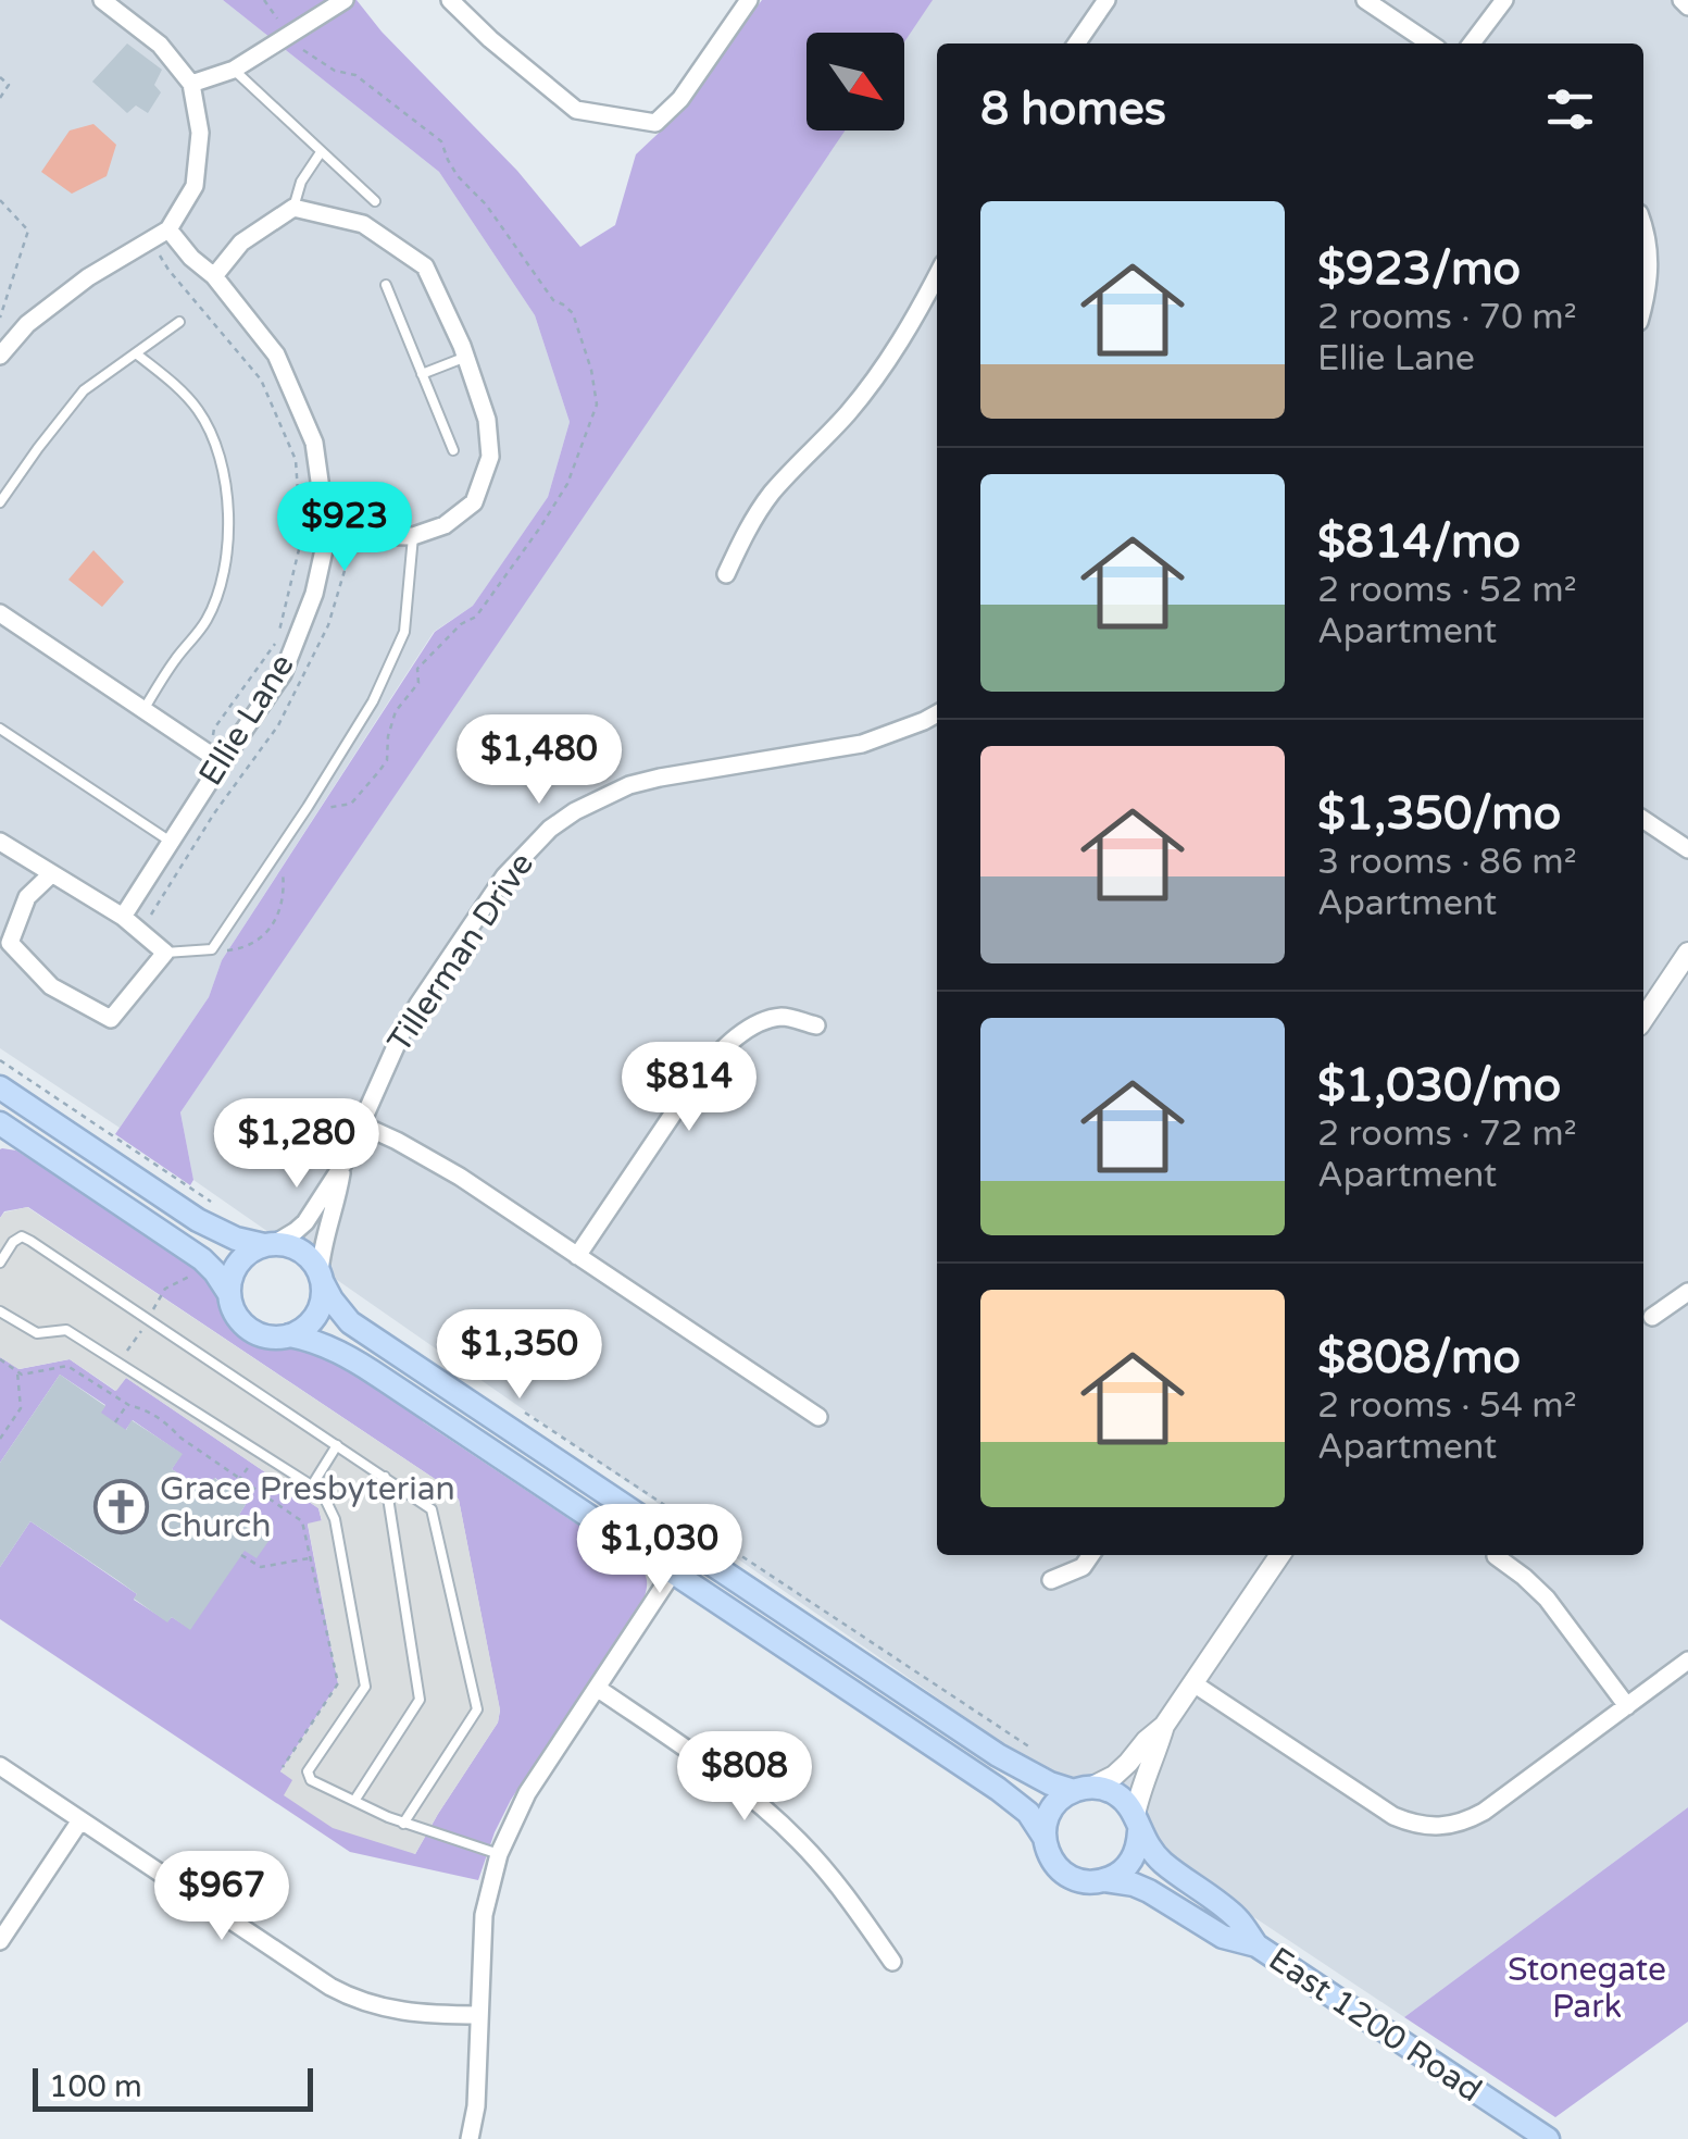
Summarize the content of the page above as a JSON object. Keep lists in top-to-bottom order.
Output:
{
  "streets": {
    "main road": ["East 1200 Road"],
    "street": ["Ellie Lane", "Tillerman Drive"]
  },
  "parks": ["Stonegate Park"],
  "places": {
    "church": ["Grace Presbyterian Church"]
  },
  "scale_bar": "100 m",
  "north": "bottom right",
  "page": {
    "heading": "8 homes",
    "list": [
      {
        "name": "$923/mo",
        "note": "2 rooms · 70 m² · Ellie Lane"
      },
      {
        "name": "$814/mo",
        "note": "2 rooms · 52 m² · Apartment"
      },
      {
        "name": "$1,350/mo",
        "note": "3 rooms · 86 m² · Apartment"
      },
      {
        "name": "$1,030/mo",
        "note": "2 rooms · 72 m² · Apartment"
      },
      {
        "name": "$808/mo",
        "note": "2 rooms · 54 m² · Apartment"
      }
    ],
    "price": [
      "$923",
      "$1,480",
      "$814",
      "$1,280",
      "$1,350",
      "$1,030",
      "$808",
      "$967"
    ],
    "scale": "100 m"
  }
}
